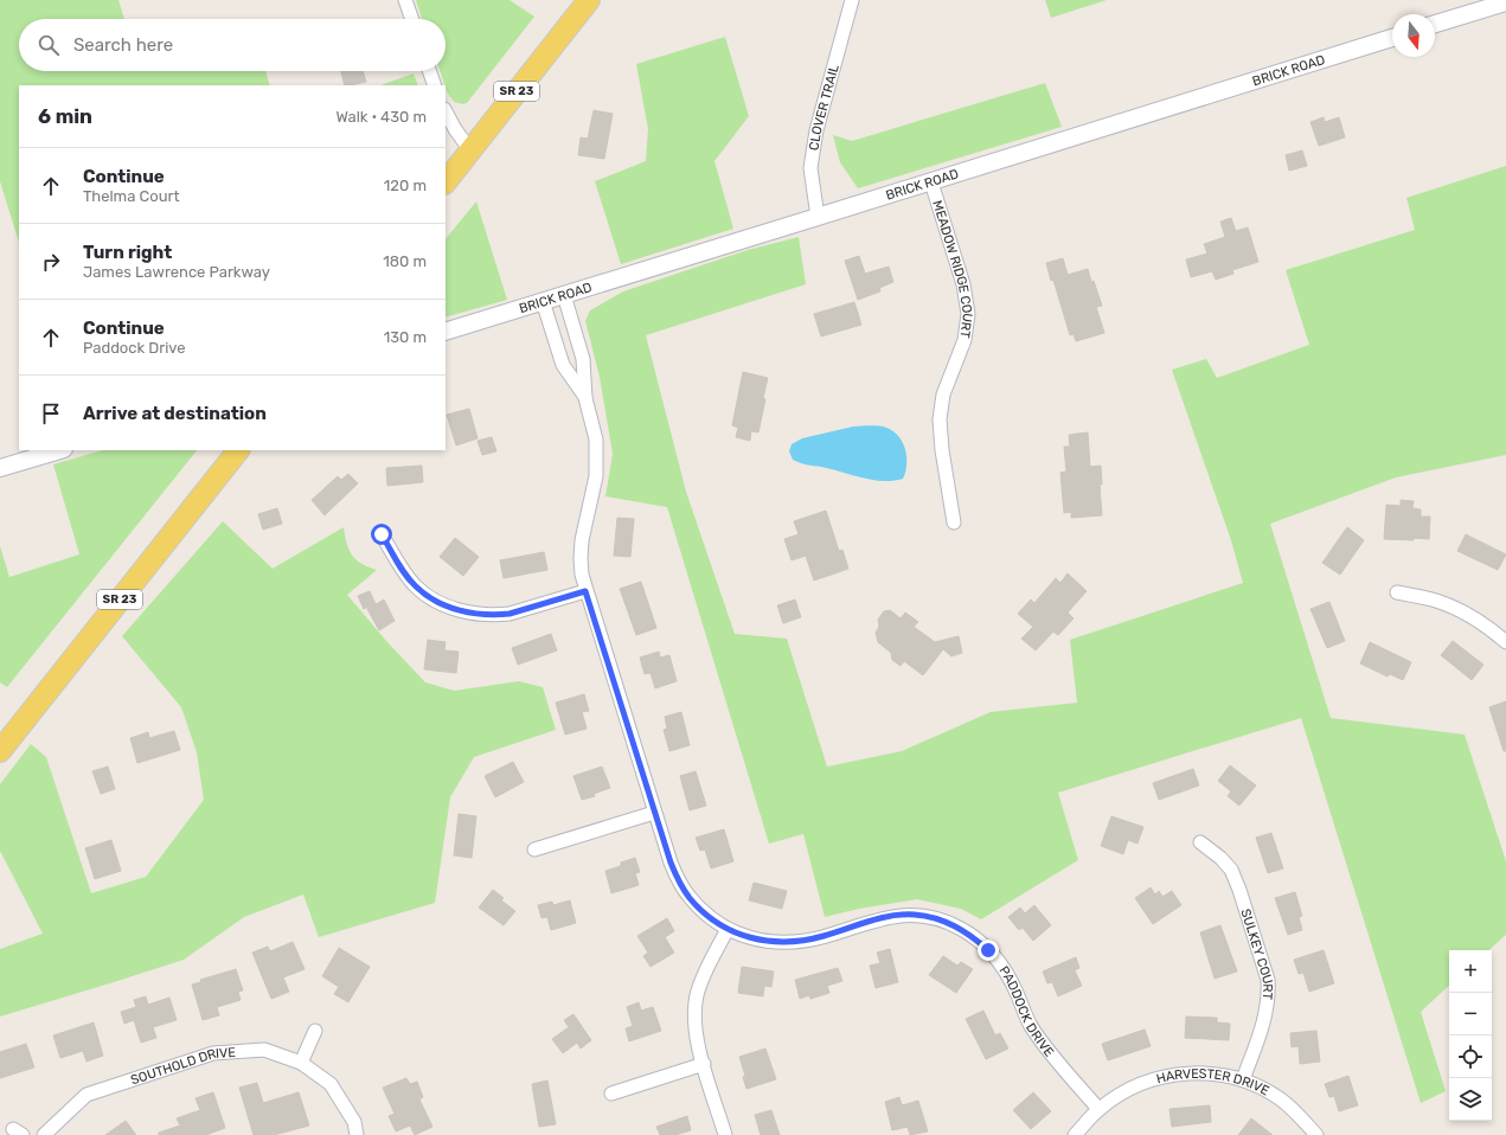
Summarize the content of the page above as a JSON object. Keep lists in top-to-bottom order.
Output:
{
  "streets": {
    "main road": ["SR 23"],
    "street": [
      "BRICK ROAD",
      "CLOVER TRAIL",
      "MEADOW RIDGE COURT",
      "SULKEY COURT",
      "PADDOCK DRIVE",
      "SOUTHOLD DRIVE",
      "HARVESTER DRIVE"
    ]
  },
  "crossings": [
    ["BRICK ROAD", "CLOVER TRAIL"],
    ["BRICK ROAD", "MEADOW RIDGE COURT"],
    ["SULKEY COURT", "HARVESTER DRIVE"],
    ["PADDOCK DRIVE", "HARVESTER DRIVE"]
  ],
  "north": "bottom",
  "page": {
    "search": "Search here",
    "heading": ["6 min", "Walk · 430 m"],
    "list": [
      ["Continue", "Thelma Court", "120 m"],
      ["Turn right", "James Lawrence Parkway", "180 m"],
      ["Continue", "Paddock Drive", "130 m"],
      "Arrive at destination"
    ],
    "map_buttons": ["+", "−"]
  }
}
